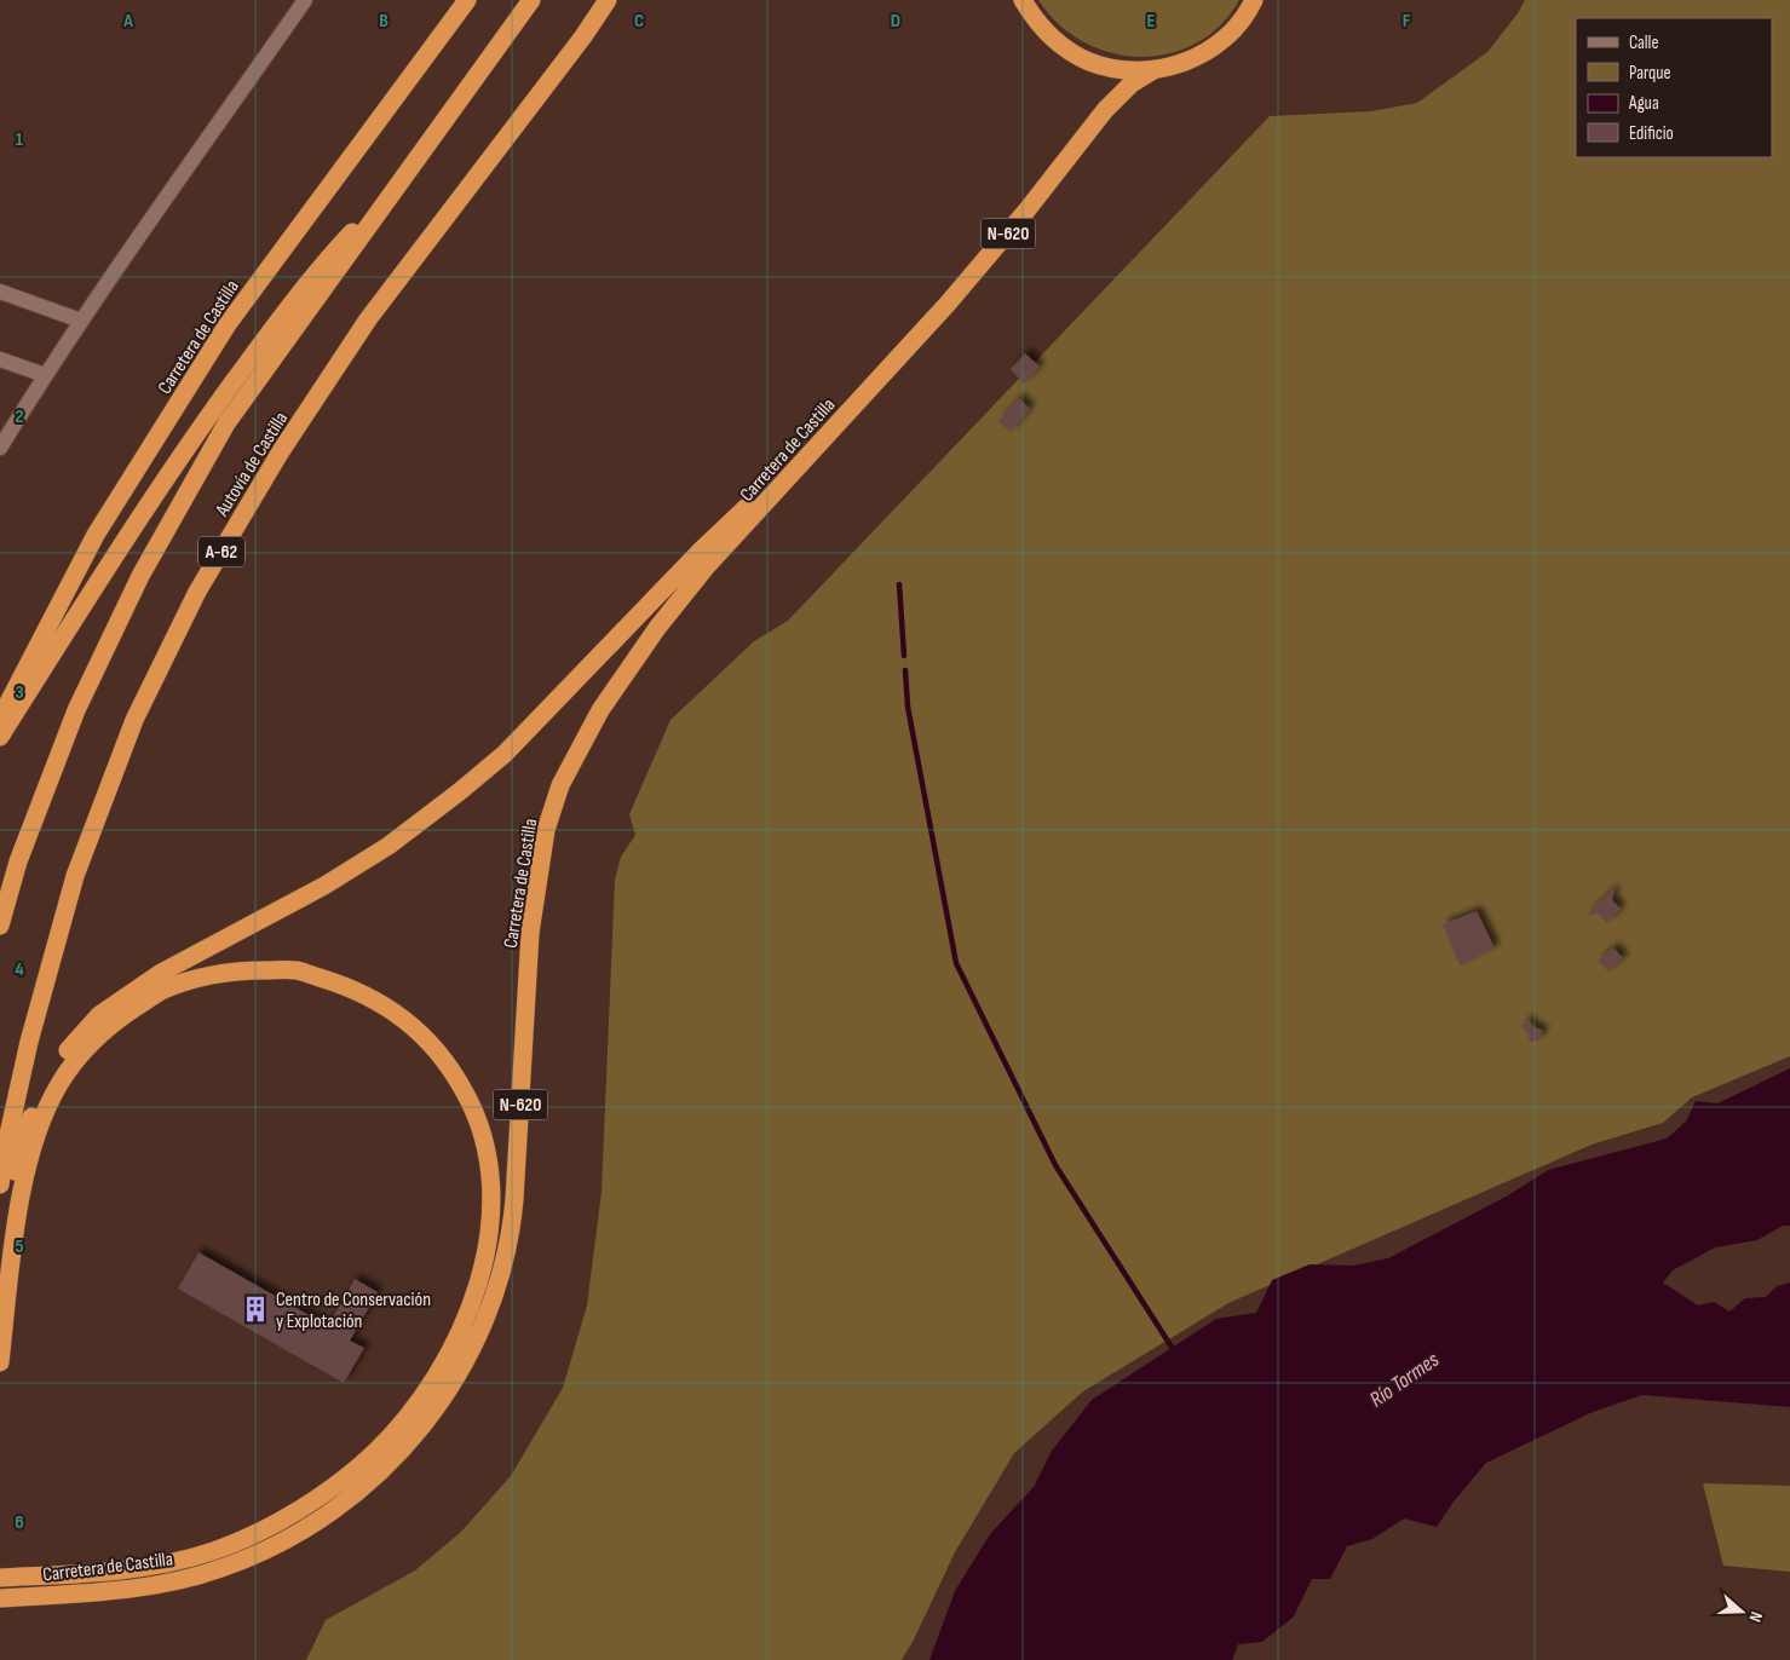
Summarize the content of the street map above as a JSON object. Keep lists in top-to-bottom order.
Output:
{
  "streets": {
    "highway": [
      "N-620",
      "Carretera de Castilla",
      "Autovía de Castilla",
      "A-62"
    ]
  },
  "crossings": [
    ["N-620", "Carretera de Castilla"]
  ],
  "water": ["Río Tormes"],
  "places": {
    "building": ["Centro de Conservación y Explotación"]
  },
  "legend": [
    "Calle",
    "Parque",
    "Agua",
    "Edificio"
  ],
  "north": "right",
  "grid": {
    "columns": [
      "A",
      "B",
      "C",
      "D",
      "E",
      "F"
    ],
    "rows": [
      "1",
      "2",
      "3",
      "4",
      "5",
      "6"
    ]
  }
}
